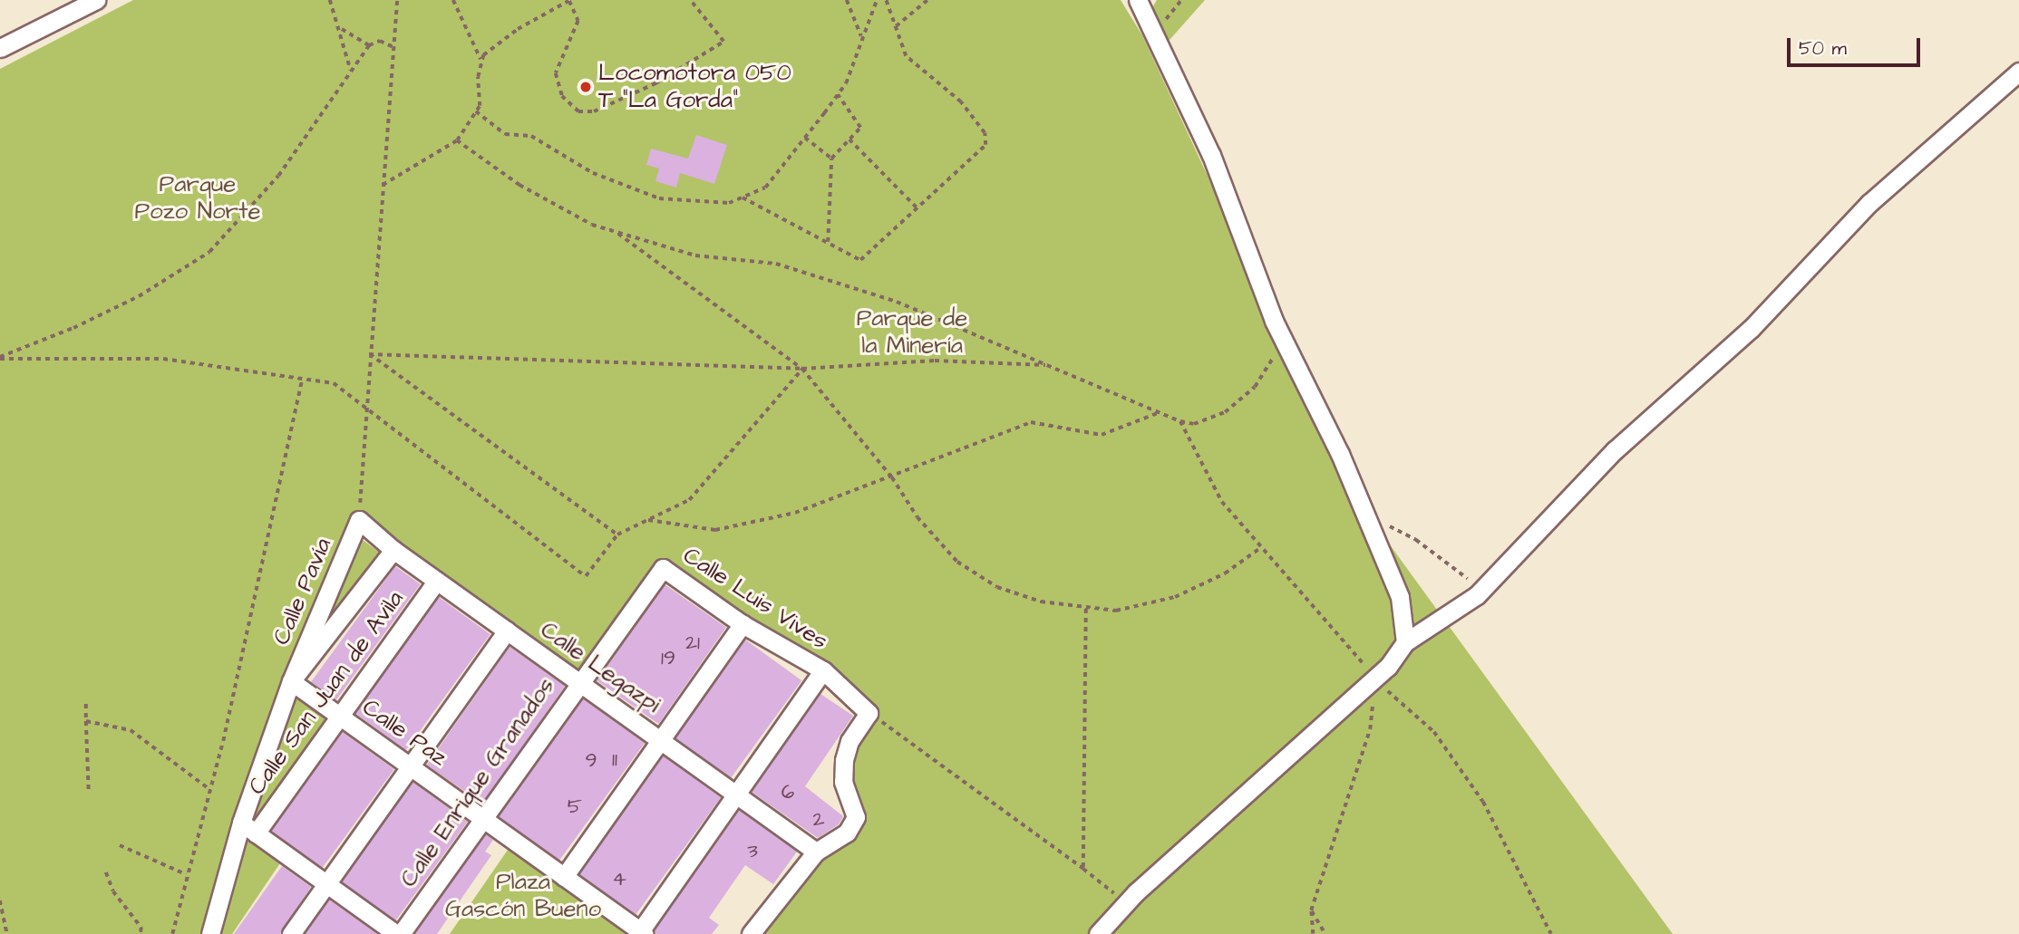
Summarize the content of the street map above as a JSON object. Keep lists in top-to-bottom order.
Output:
{
  "streets": {
    "street": [
      "Calle Pavía",
      "Calle Luis Vives",
      "Calle Legazpi",
      "Calle San Juan de Avila",
      "Calle Paz",
      "Calle Enrique Granados"
    ]
  },
  "crossings": [
    ["Calle Pavía", "Calle Legazpi"],
    ["Calle Pavía", "Calle San Juan de Avila"],
    ["Calle Pavía", "Calle Paz"],
    ["Calle Luis Vives", "Calle Enrique Granados"],
    ["Calle Legazpi", "Calle San Juan de Avila"],
    ["Calle Legazpi", "Calle Enrique Granados"],
    ["Calle San Juan de Avila", "Calle Paz"],
    ["Calle Paz", "Calle Enrique Granados"]
  ],
  "parks": ["Parque Pozo Norte", "Parque de la Minería", "Plaza Gascón Bueno"],
  "places": ["Locomotora 050 T \"La Gorda\""],
  "house_numbers": [
    "21",
    "19",
    "11",
    "9",
    "6",
    "5",
    "2",
    "3",
    "4"
  ],
  "scale_bar": "50 m"
}
